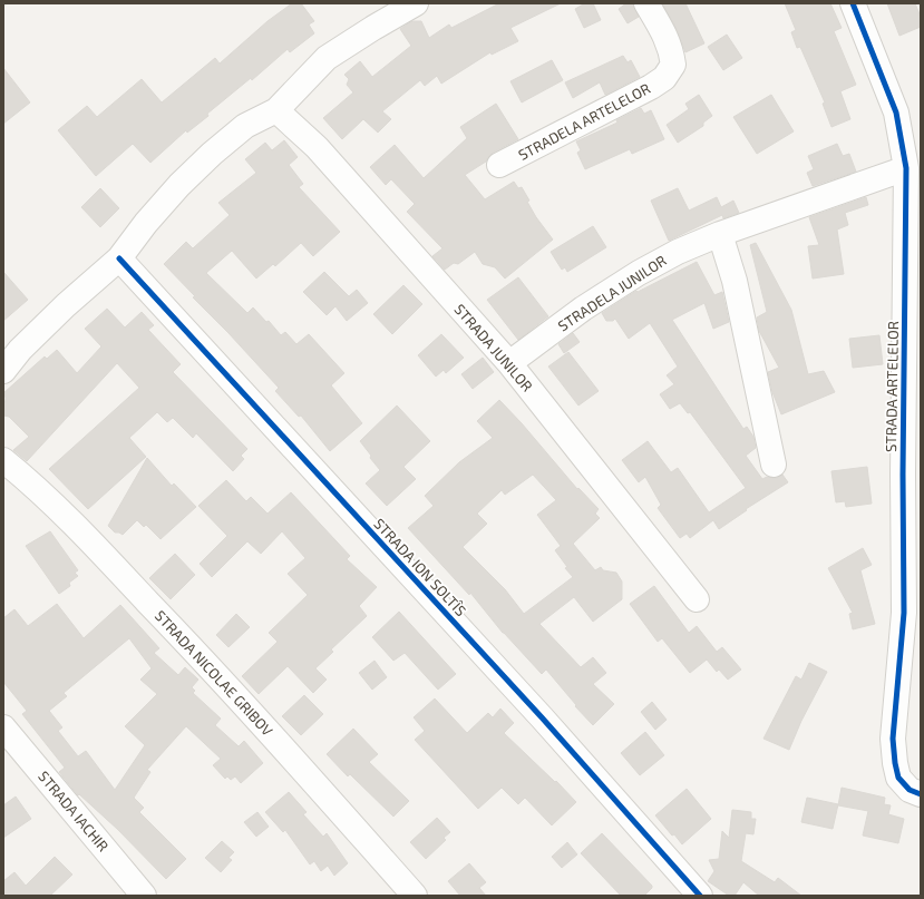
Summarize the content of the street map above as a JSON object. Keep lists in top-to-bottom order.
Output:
{
  "streets": {
    "street": [
      "STRADELA ARTELELOR",
      "STRADELA JUNILOR",
      "STRADA JUNILOR",
      "STRADA ARTELELOR",
      "STRADA ION SOLTÎS",
      "STRADA NICOLAE GRIBOV",
      "STRADA IACHIR"
    ]
  },
  "crossings": [
    ["STRADELA JUNILOR", "STRADA JUNILOR"],
    ["STRADELA JUNILOR", "STRADA ARTELELOR"]
  ]
}
